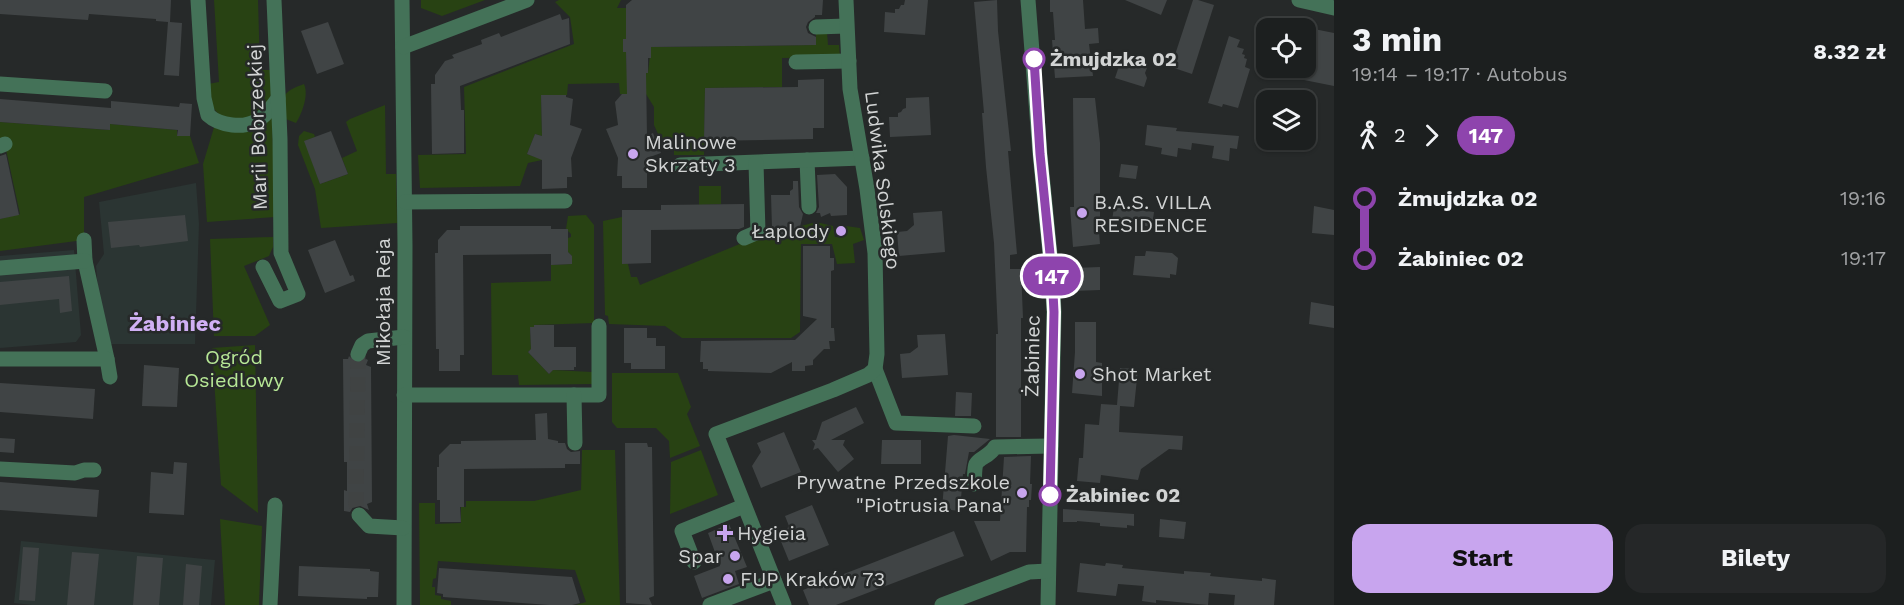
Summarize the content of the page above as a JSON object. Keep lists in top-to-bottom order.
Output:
{
  "streets": {
    "street": [
      "Marii Bobrzeckiej",
      "Ludwika Solskiego",
      "Mikołaja Reja",
      "Żabiniec"
    ]
  },
  "districts": ["Żabiniec"],
  "parks": ["Ogród Osiedlowy"],
  "places": {
    "other": [
      "Żmujdzka 02",
      "Malinowe Skrzaty 3",
      "B.A.S. VILLA RESIDENCE",
      "Łaplody",
      "Shot Market",
      "Prywatne Przedszkole \"Piotrusia Pana\"",
      "Żabiniec 02",
      "Spar",
      "FUP Kraków 73"
    ],
    "health": ["Hygieia"]
  },
  "lines": ["bus line 147"],
  "page": {
    "on_map": "147",
    "heading": ["3 min", "19:14 – 19:17 · Autobus", "8.32 zł"],
    "legs": ["2", "147"],
    "list": [
      {
        "name": "Żmujdzka 02",
        "value": "19:16"
      },
      {
        "name": "Żabiniec 02",
        "value": "19:17"
      }
    ],
    "buttons": ["Start", "Bilety"]
  }
}
